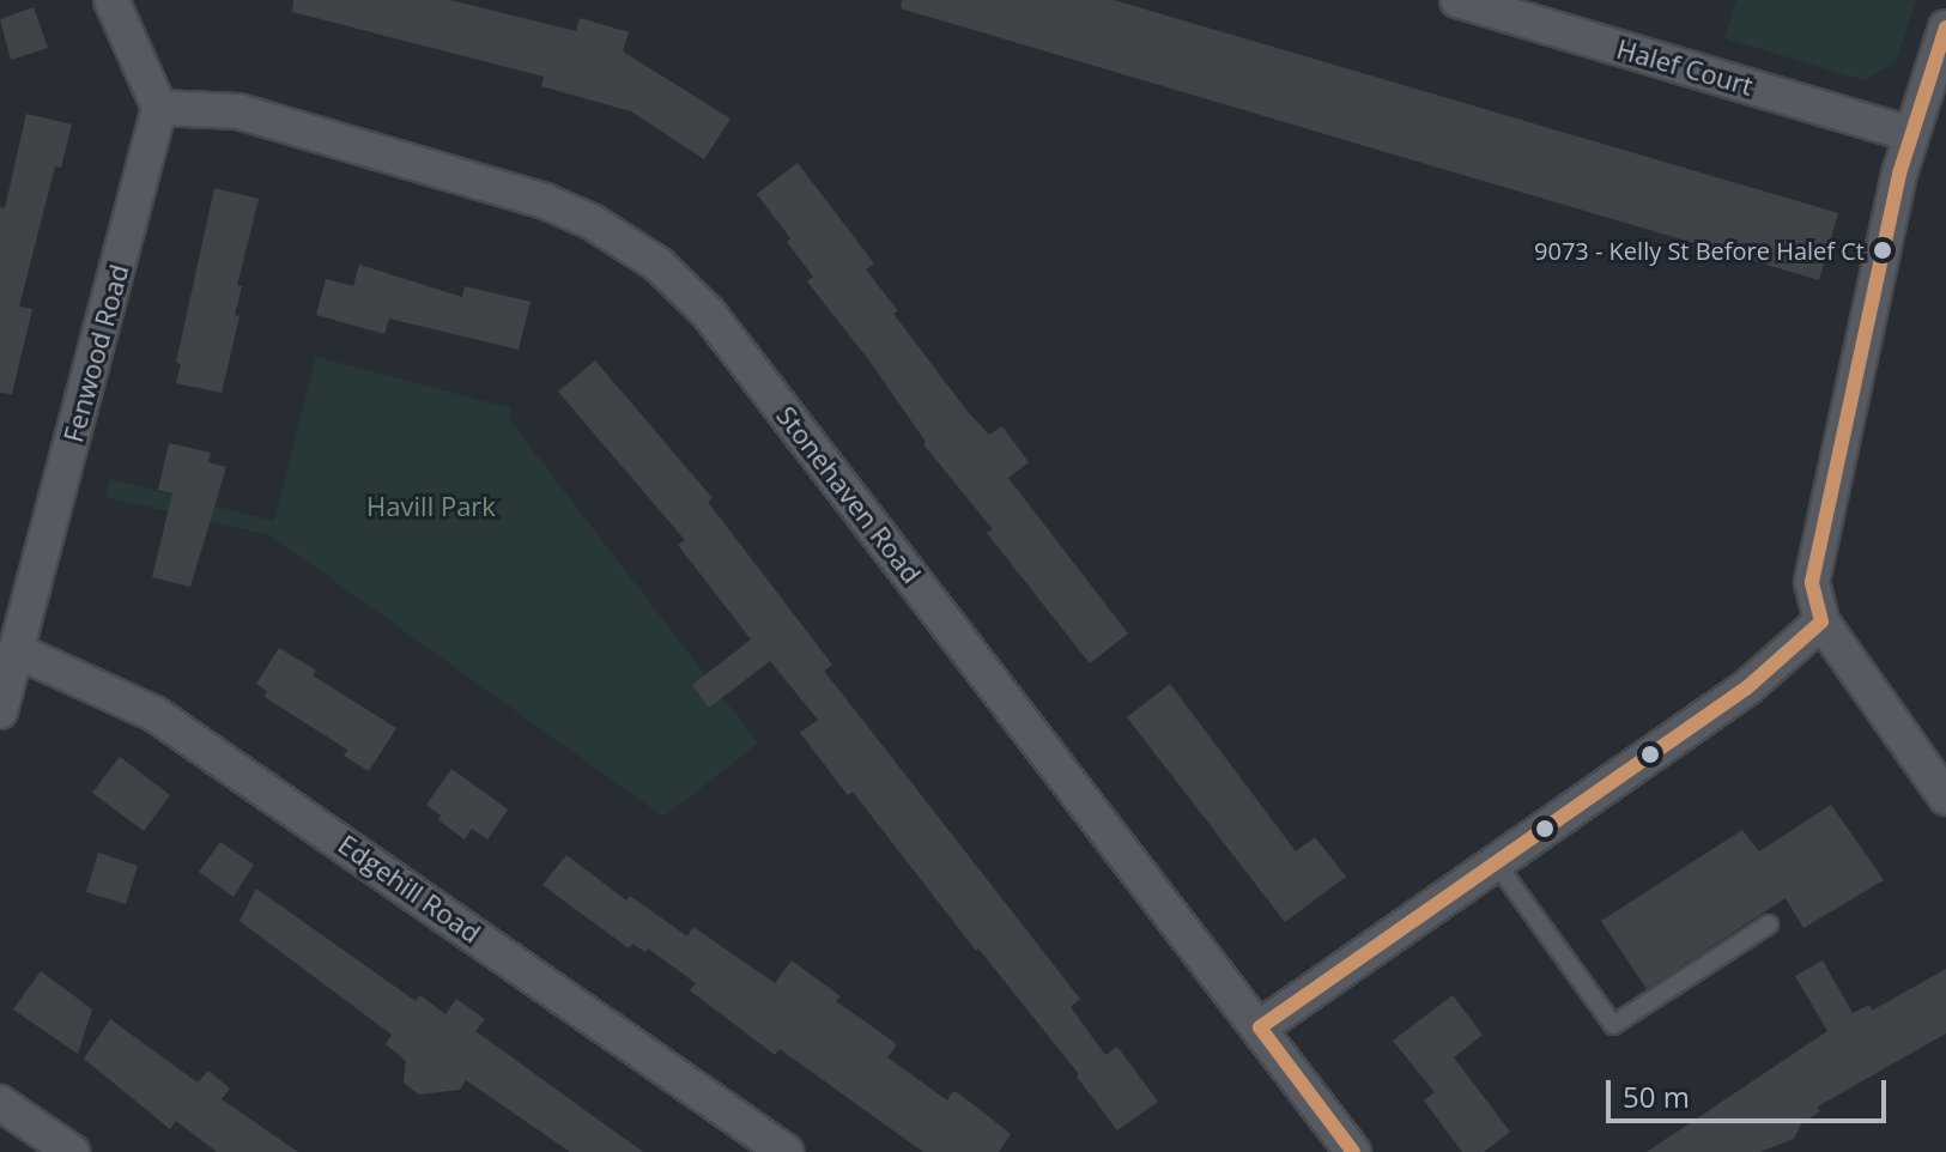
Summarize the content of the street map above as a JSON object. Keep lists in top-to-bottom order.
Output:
{
  "streets": {
    "street": [
      "Halef Court",
      "Fenwood Road",
      "Stonehaven Road",
      "Edgehill Road"
    ]
  },
  "crossings": [
    ["Fenwood Road", "Stonehaven Road"],
    ["Fenwood Road", "Edgehill Road"]
  ],
  "parks": ["Havill Park"],
  "places": ["9073 - Kelly St Before Halef Ct"],
  "scale_bar": "50 m"
}
